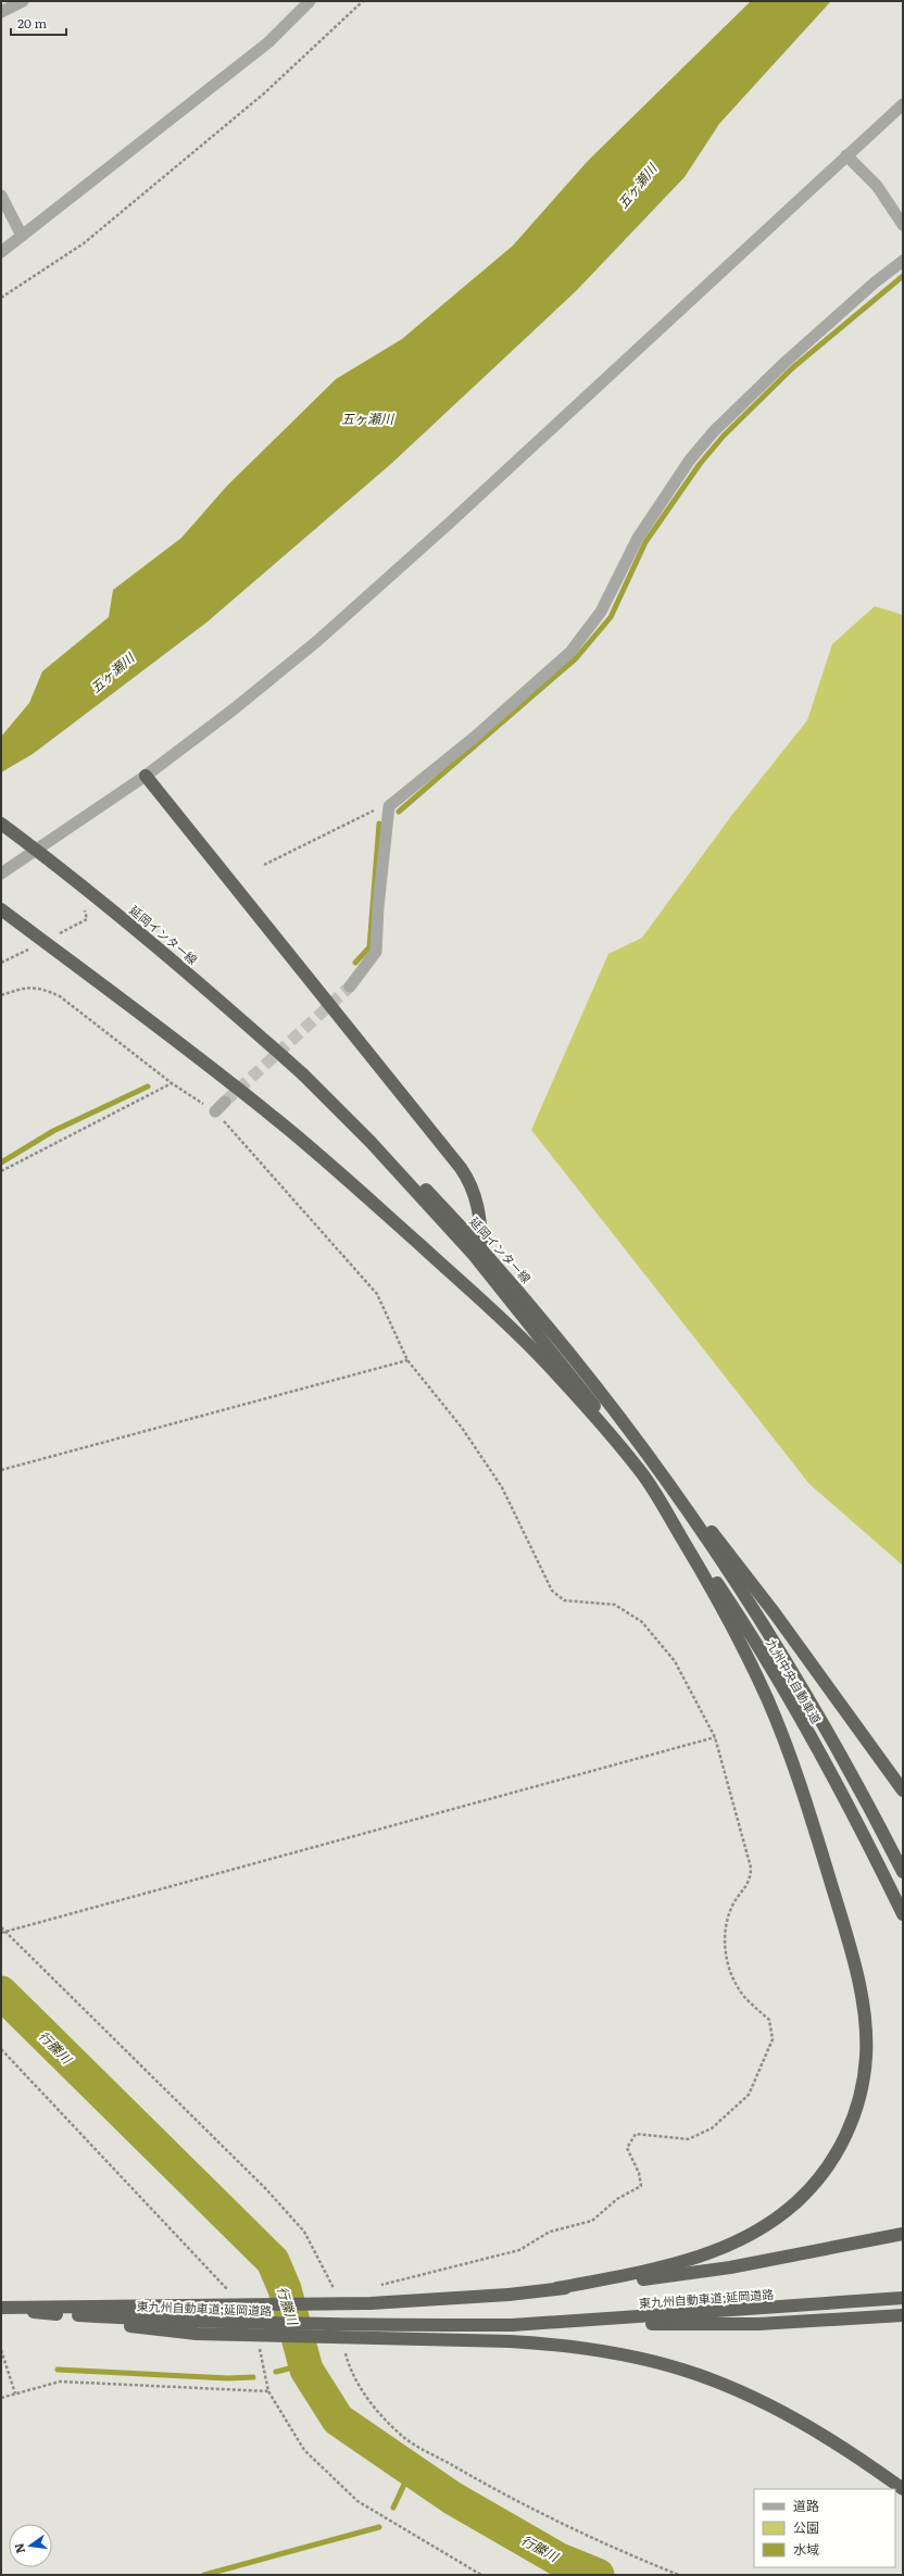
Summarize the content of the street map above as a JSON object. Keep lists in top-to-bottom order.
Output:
{
  "streets": {
    "highway": ["延岡インター線", "九州中央自動車道", "東九州自動車道;延岡道路"]
  },
  "crossings": [
    ["延岡インター線", "九州中央自動車道"]
  ],
  "water": ["五ヶ瀬川", "行縢川"],
  "legend": ["道路", "公園", "水域"],
  "scale_bar": "20 m",
  "north": "left"
}
